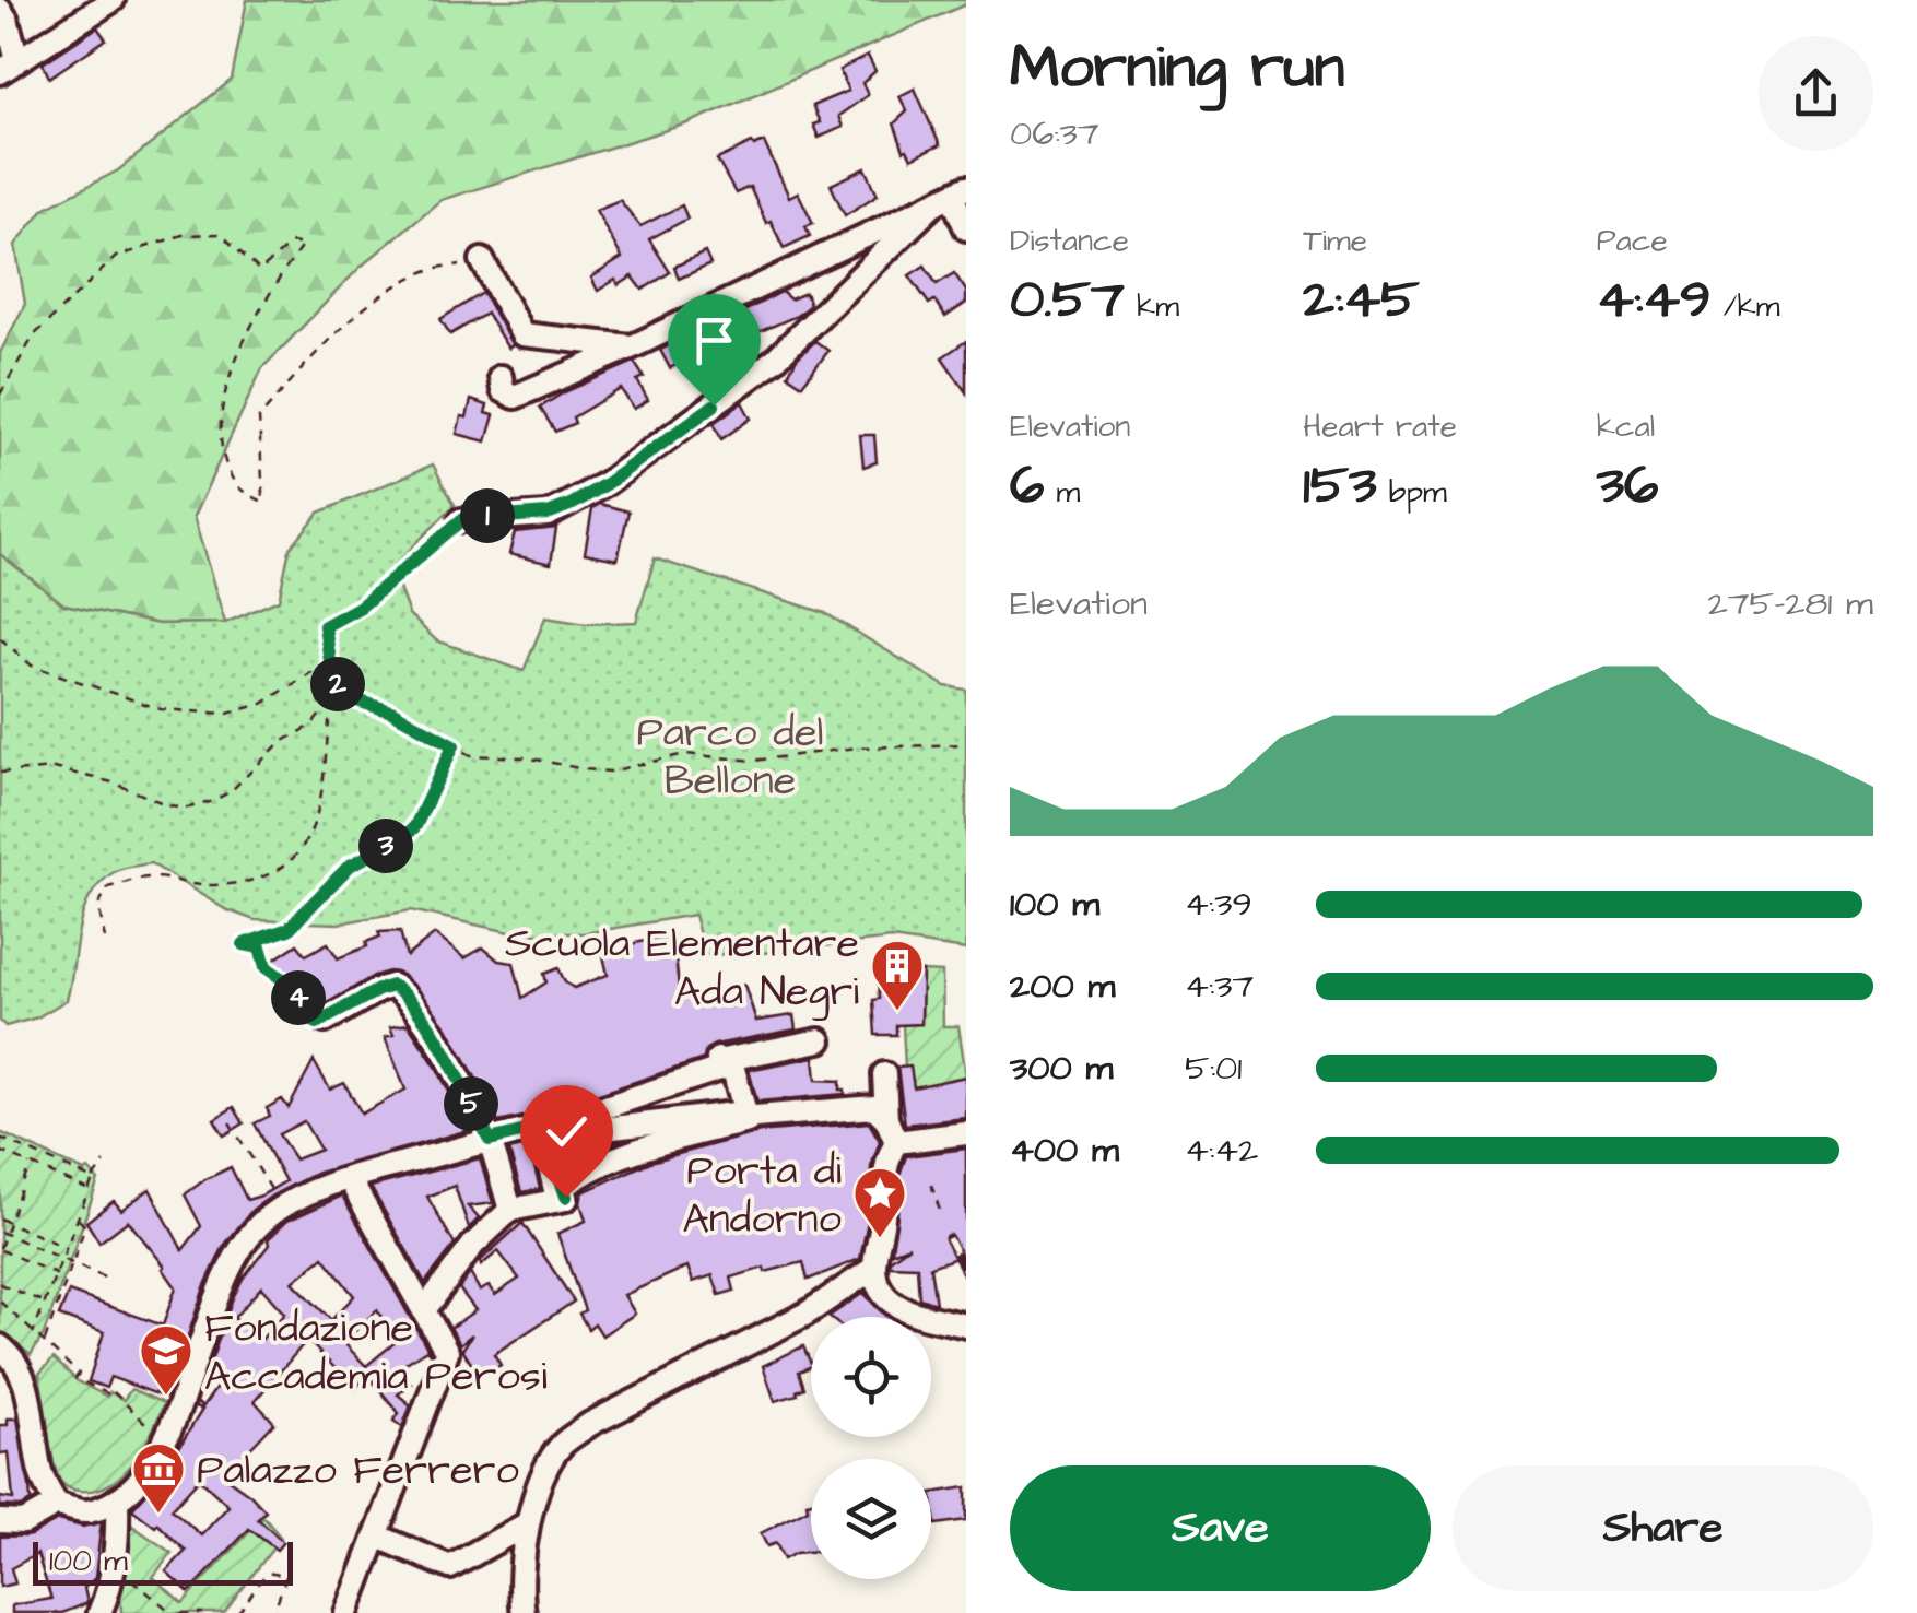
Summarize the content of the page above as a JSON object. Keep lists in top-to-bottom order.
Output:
{
  "parks": ["Parco del Bellone"],
  "places": {
    "building": ["Scuola Elementare Ada Negri"],
    "place": ["Porta di Andorno"],
    "school or university": ["Fondazione Accademia Perosi"],
    "museum": ["Palazzo Ferrero"]
  },
  "scale_bar": "100 m",
  "page": {
    "heading": ["Morning run", "06:37"],
    "stats": [
      ["Distance", "0.57 km"],
      ["Time", "2:45"],
      ["Pace", "4:49 /km"],
      ["Elevation", "6 m"],
      ["Heart rate", "153 bpm"],
      ["kcal", "36"]
    ],
    "pins": [
      "1",
      "2",
      "3",
      "4",
      "5"
    ],
    "chart": ["Elevation", "275–281 m"],
    "list": [
      {
        "name": "100 m",
        "note": "4:39"
      },
      {
        "name": "200 m",
        "note": "4:37"
      },
      {
        "name": "300 m",
        "note": "5:01"
      },
      {
        "name": "400 m",
        "note": "4:42"
      }
    ],
    "buttons": ["Save", "Share"],
    "scale": "100 m"
  }
}
